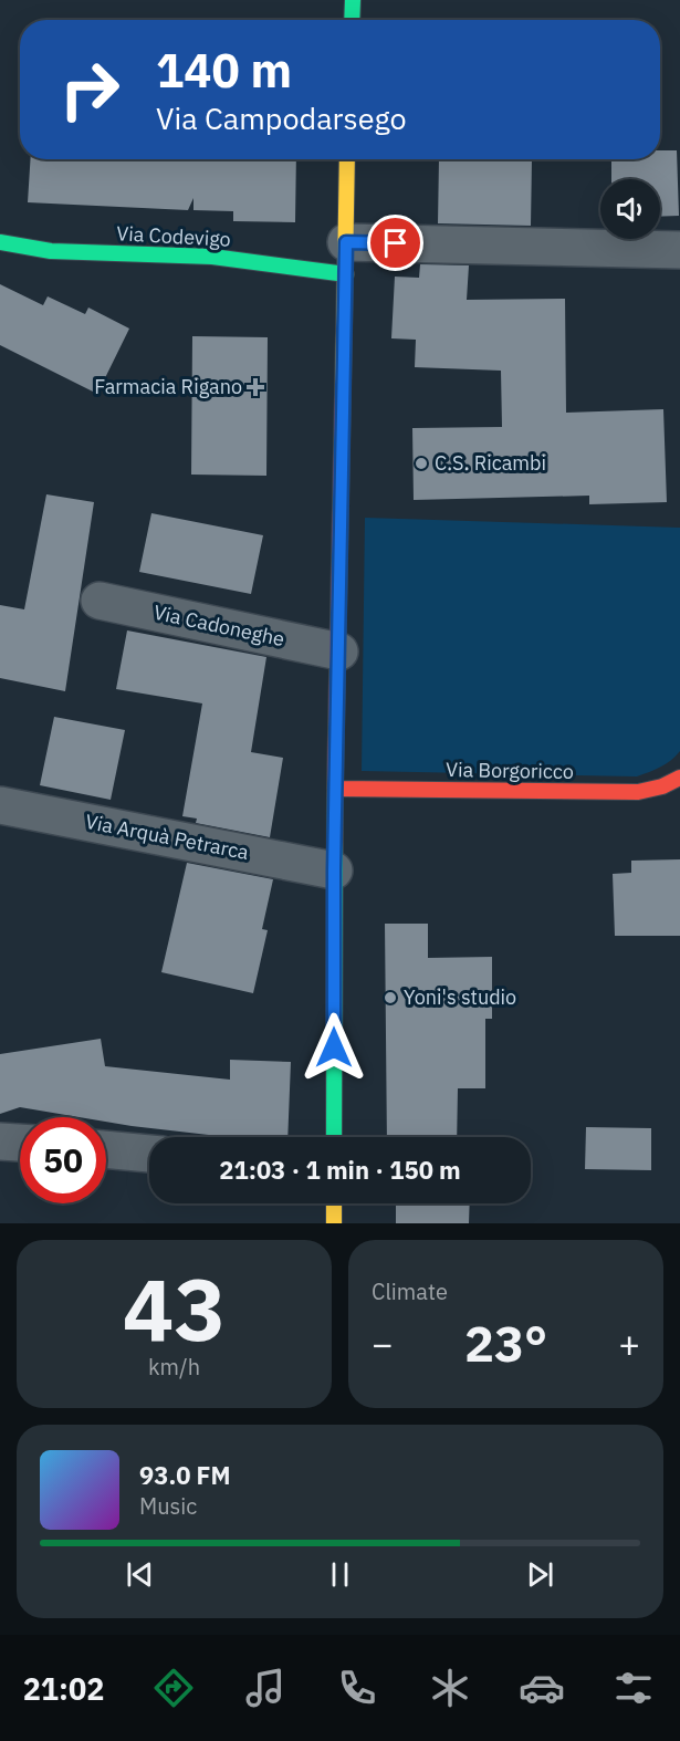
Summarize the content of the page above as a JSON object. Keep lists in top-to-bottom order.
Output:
{
  "streets": {
    "main road": ["Via Codevigo", "Via Borgoricco"],
    "street": ["Via Cadoneghe", "Via Arquà Petrarca"]
  },
  "places": {
    "health": ["Farmacia Rigano"],
    "other": ["C.S. Ricambi", "Yoni's studio"]
  },
  "page": {
    "turn": ["140 m", "Via Campodarsego"],
    "limit": "50",
    "trip": "21:03 · 1 min · 150 m",
    "tile": [
      ["43", "km/h"],
      "Climate"
    ],
    "heat": ["−", "23°", "+"],
    "song": ["93.0 FM", "Music"],
    "tabs": "21:02"
  }
}
